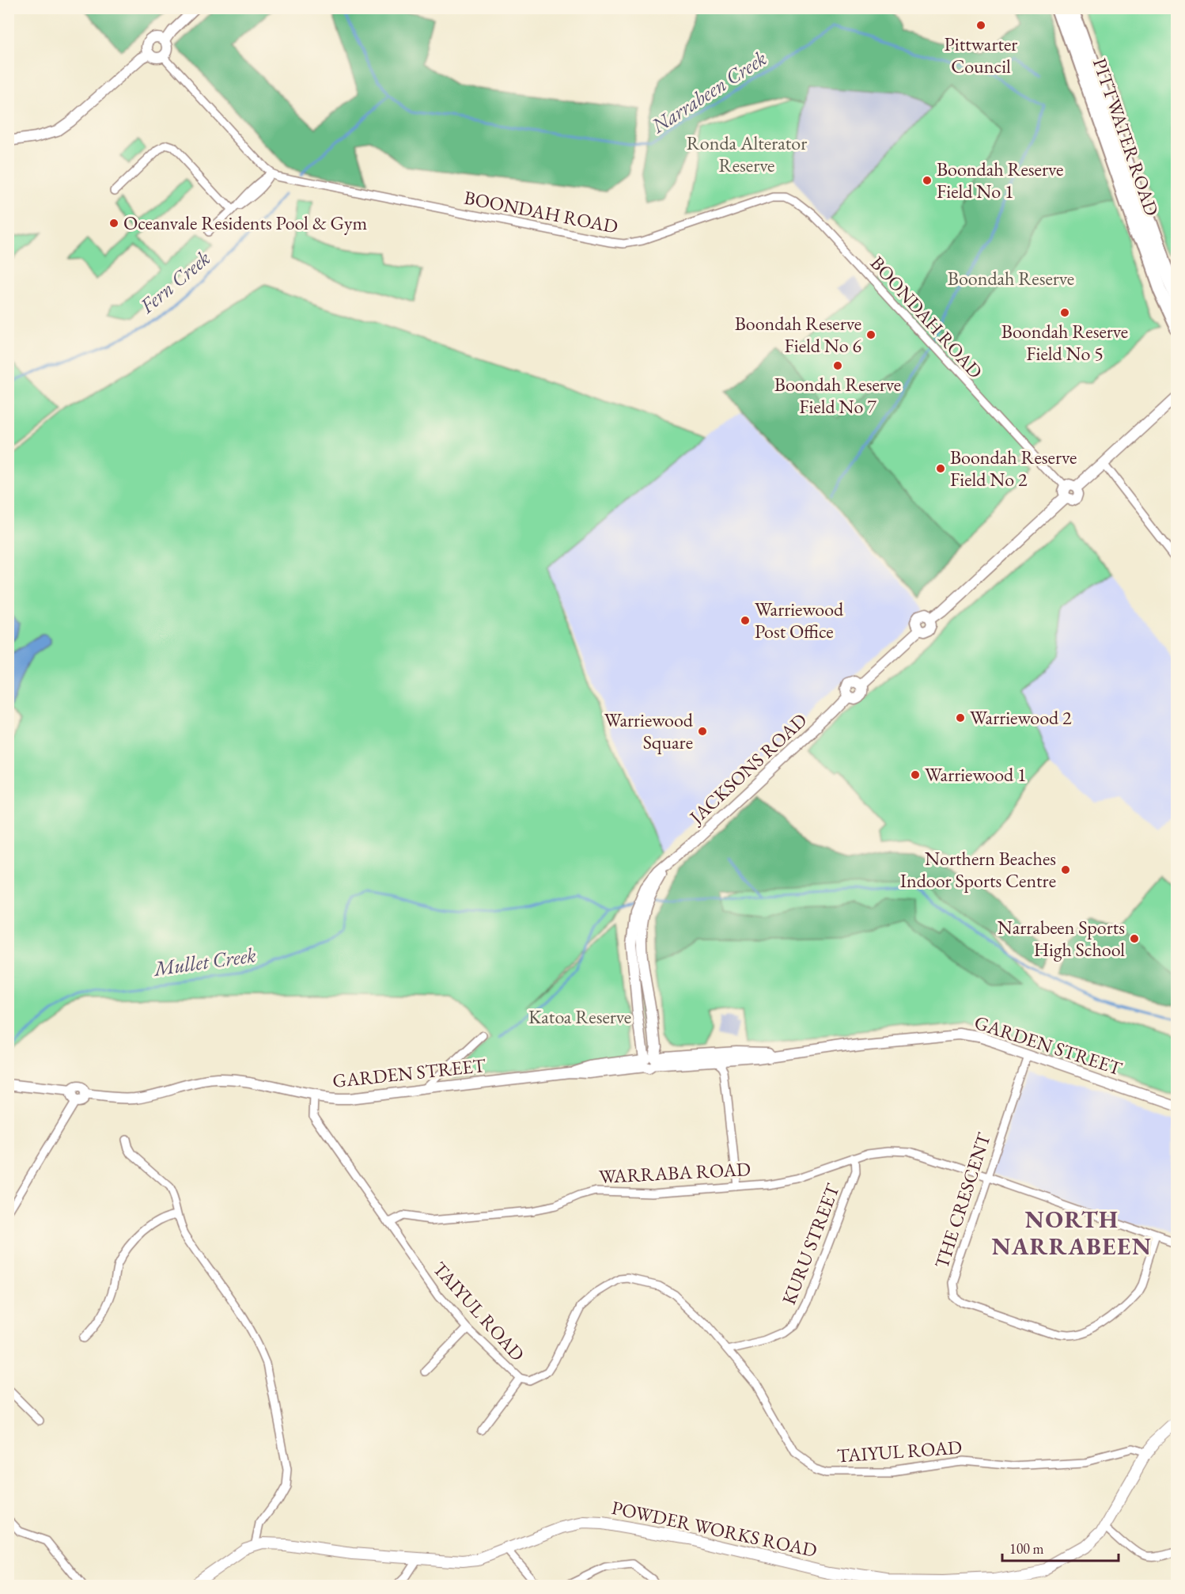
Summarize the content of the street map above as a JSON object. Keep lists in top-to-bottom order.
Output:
{
  "streets": {
    "highway": ["PITTWATER ROAD"],
    "main road": ["POWDER WORKS ROAD"],
    "street": [
      "BOONDAH ROAD",
      "JACKSONS ROAD",
      "GARDEN STREET",
      "WARRABA ROAD",
      "THE CRESCENT",
      "KURU STREET",
      "TAIYUL ROAD"
    ]
  },
  "crossings": [
    ["BOONDAH ROAD", "JACKSONS ROAD"],
    ["JACKSONS ROAD", "GARDEN STREET"],
    ["GARDEN STREET", "THE CRESCENT"],
    ["GARDEN STREET", "TAIYUL ROAD"],
    ["WARRABA ROAD", "THE CRESCENT"],
    ["WARRABA ROAD", "KURU STREET"],
    ["WARRABA ROAD", "TAIYUL ROAD"],
    ["KURU STREET", "TAIYUL ROAD"],
    ["TAIYUL ROAD", "POWDER WORKS ROAD"]
  ],
  "districts": ["NORTH NARRABEEN"],
  "water": ["Narrabeen Creek", "Fern Creek", "Mullet Creek"],
  "parks": ["Ronda Alterator Reserve", "Boondah Reserve", "Katoa Reserve"],
  "places": [
    "Pittwarter Council",
    "Boondah Reserve Field No 1",
    "Oceanvale Residents Pool & Gym",
    "Boondah Reserve Field No 5",
    "Boondah Reserve Field No 6",
    "Boondah Reserve Field No 7",
    "Boondah Reserve Field No 2",
    "Warriewood Post Office",
    "Warriewood 2",
    "Warriewood Square",
    "Warriewood 1",
    "Northern Beaches Indoor Sports Centre",
    "Narrabeen Sports High School"
  ],
  "scale_bar": "100 m"
}
